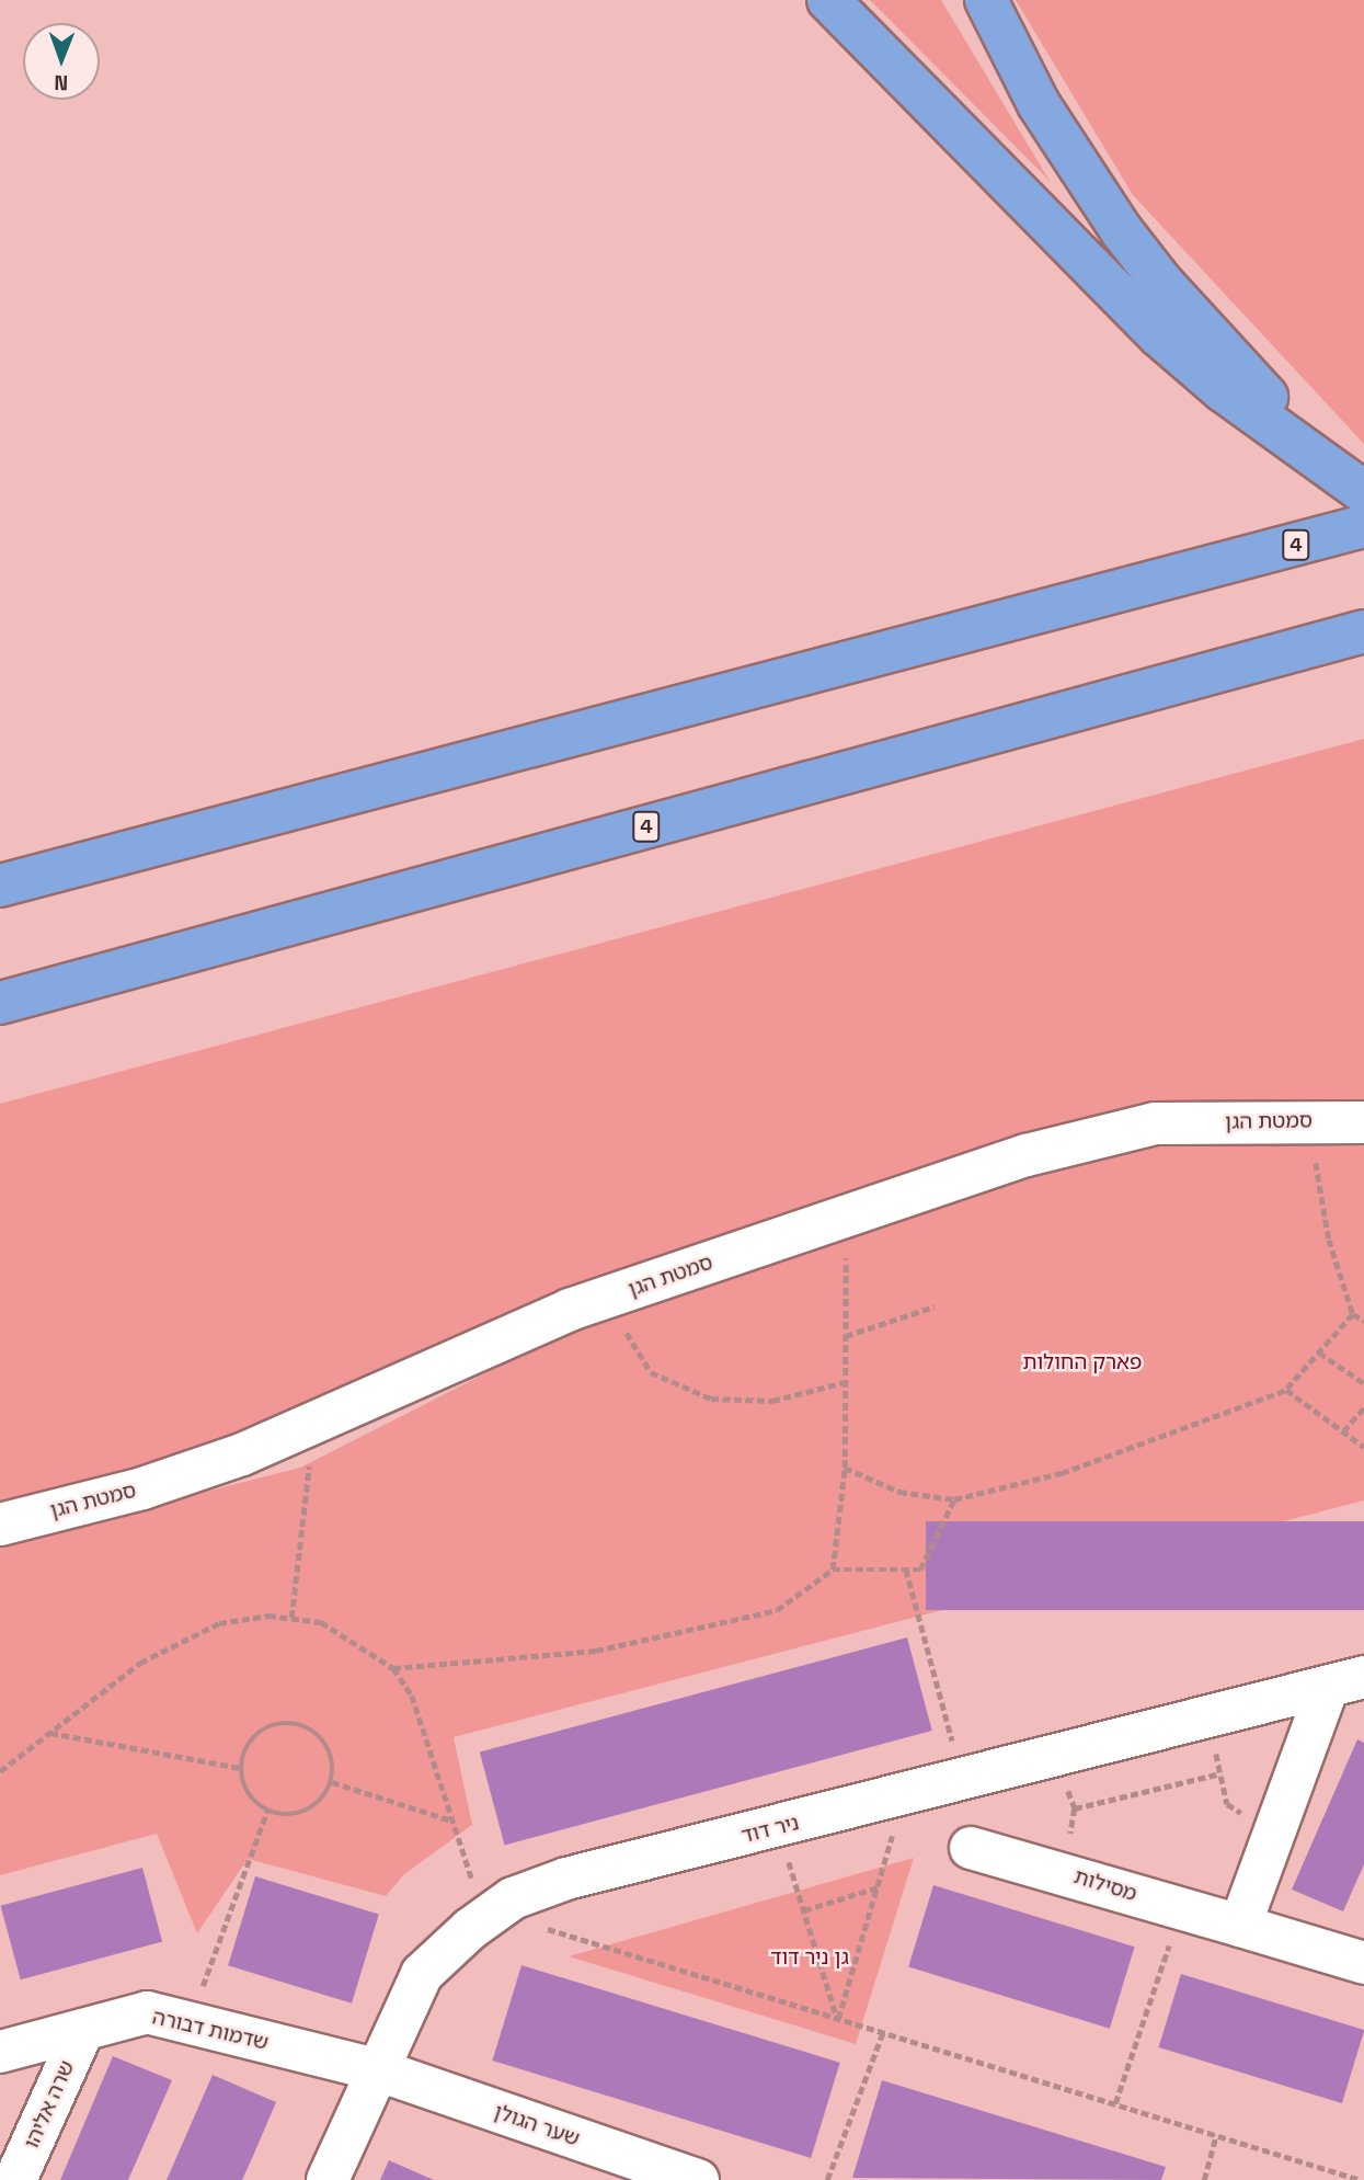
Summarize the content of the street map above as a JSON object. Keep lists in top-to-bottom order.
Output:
{
  "streets": {
    "highway": ["4"],
    "street": [
      "סמטת הגן",
      "ניר דוד",
      "מסילות",
      "שדמות דבורה",
      "שרה אליהו",
      "שער הגולן"
    ]
  },
  "crossings": [
    ["ניר דוד", "שדמות דבורה"],
    ["ניר דוד", "שער הגולן"],
    ["שדמות דבורה", "שרה אליהו"],
    ["שדמות דבורה", "שער הגולן"]
  ],
  "parks": ["פארק החולות", "גן ניר דוד"],
  "north": "bottom"
}
